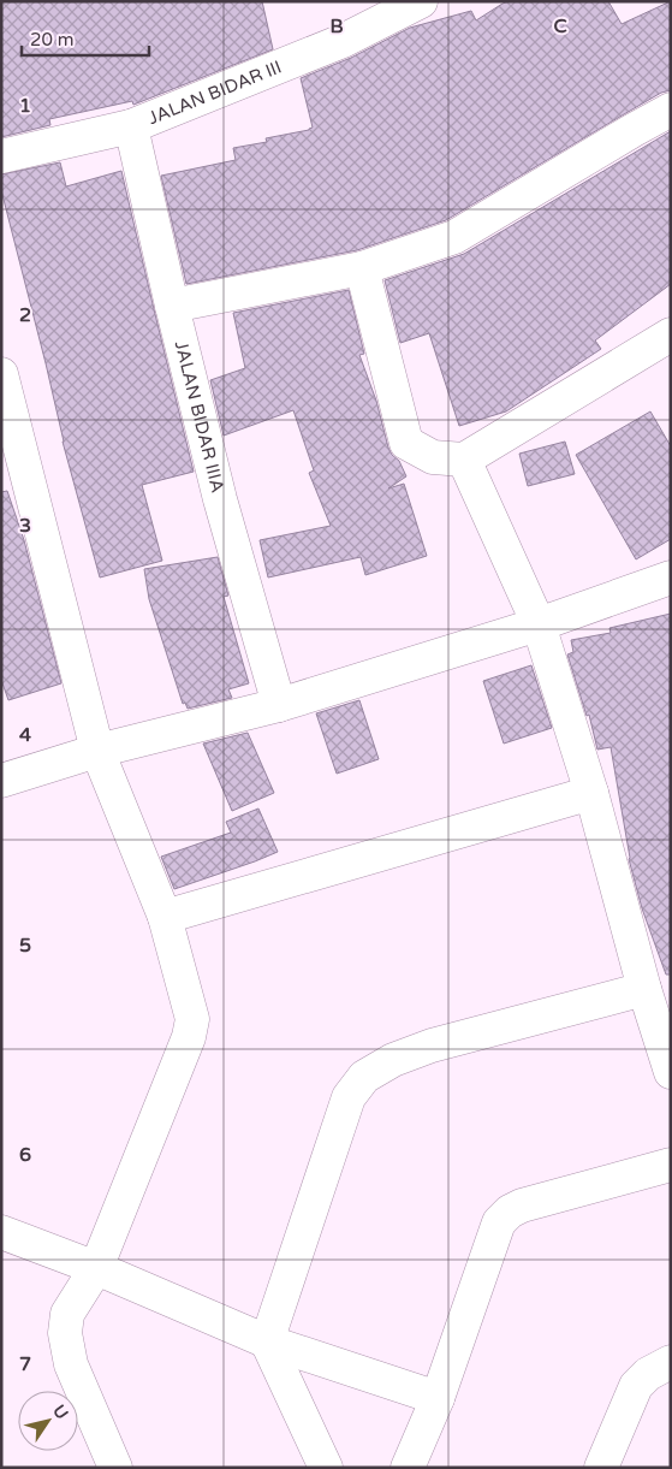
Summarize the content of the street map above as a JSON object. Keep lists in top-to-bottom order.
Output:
{
  "streets": {
    "street": ["JALAN BIDAR III", "JALAN BIDAR IIIA"]
  },
  "crossings": [
    ["JALAN BIDAR III", "JALAN BIDAR IIIA"]
  ],
  "scale_bar": "20 m",
  "north": "top right",
  "grid": {
    "columns": ["B", "C"],
    "rows": [
      "1",
      "2",
      "3",
      "4",
      "5",
      "6",
      "7"
    ]
  }
}
